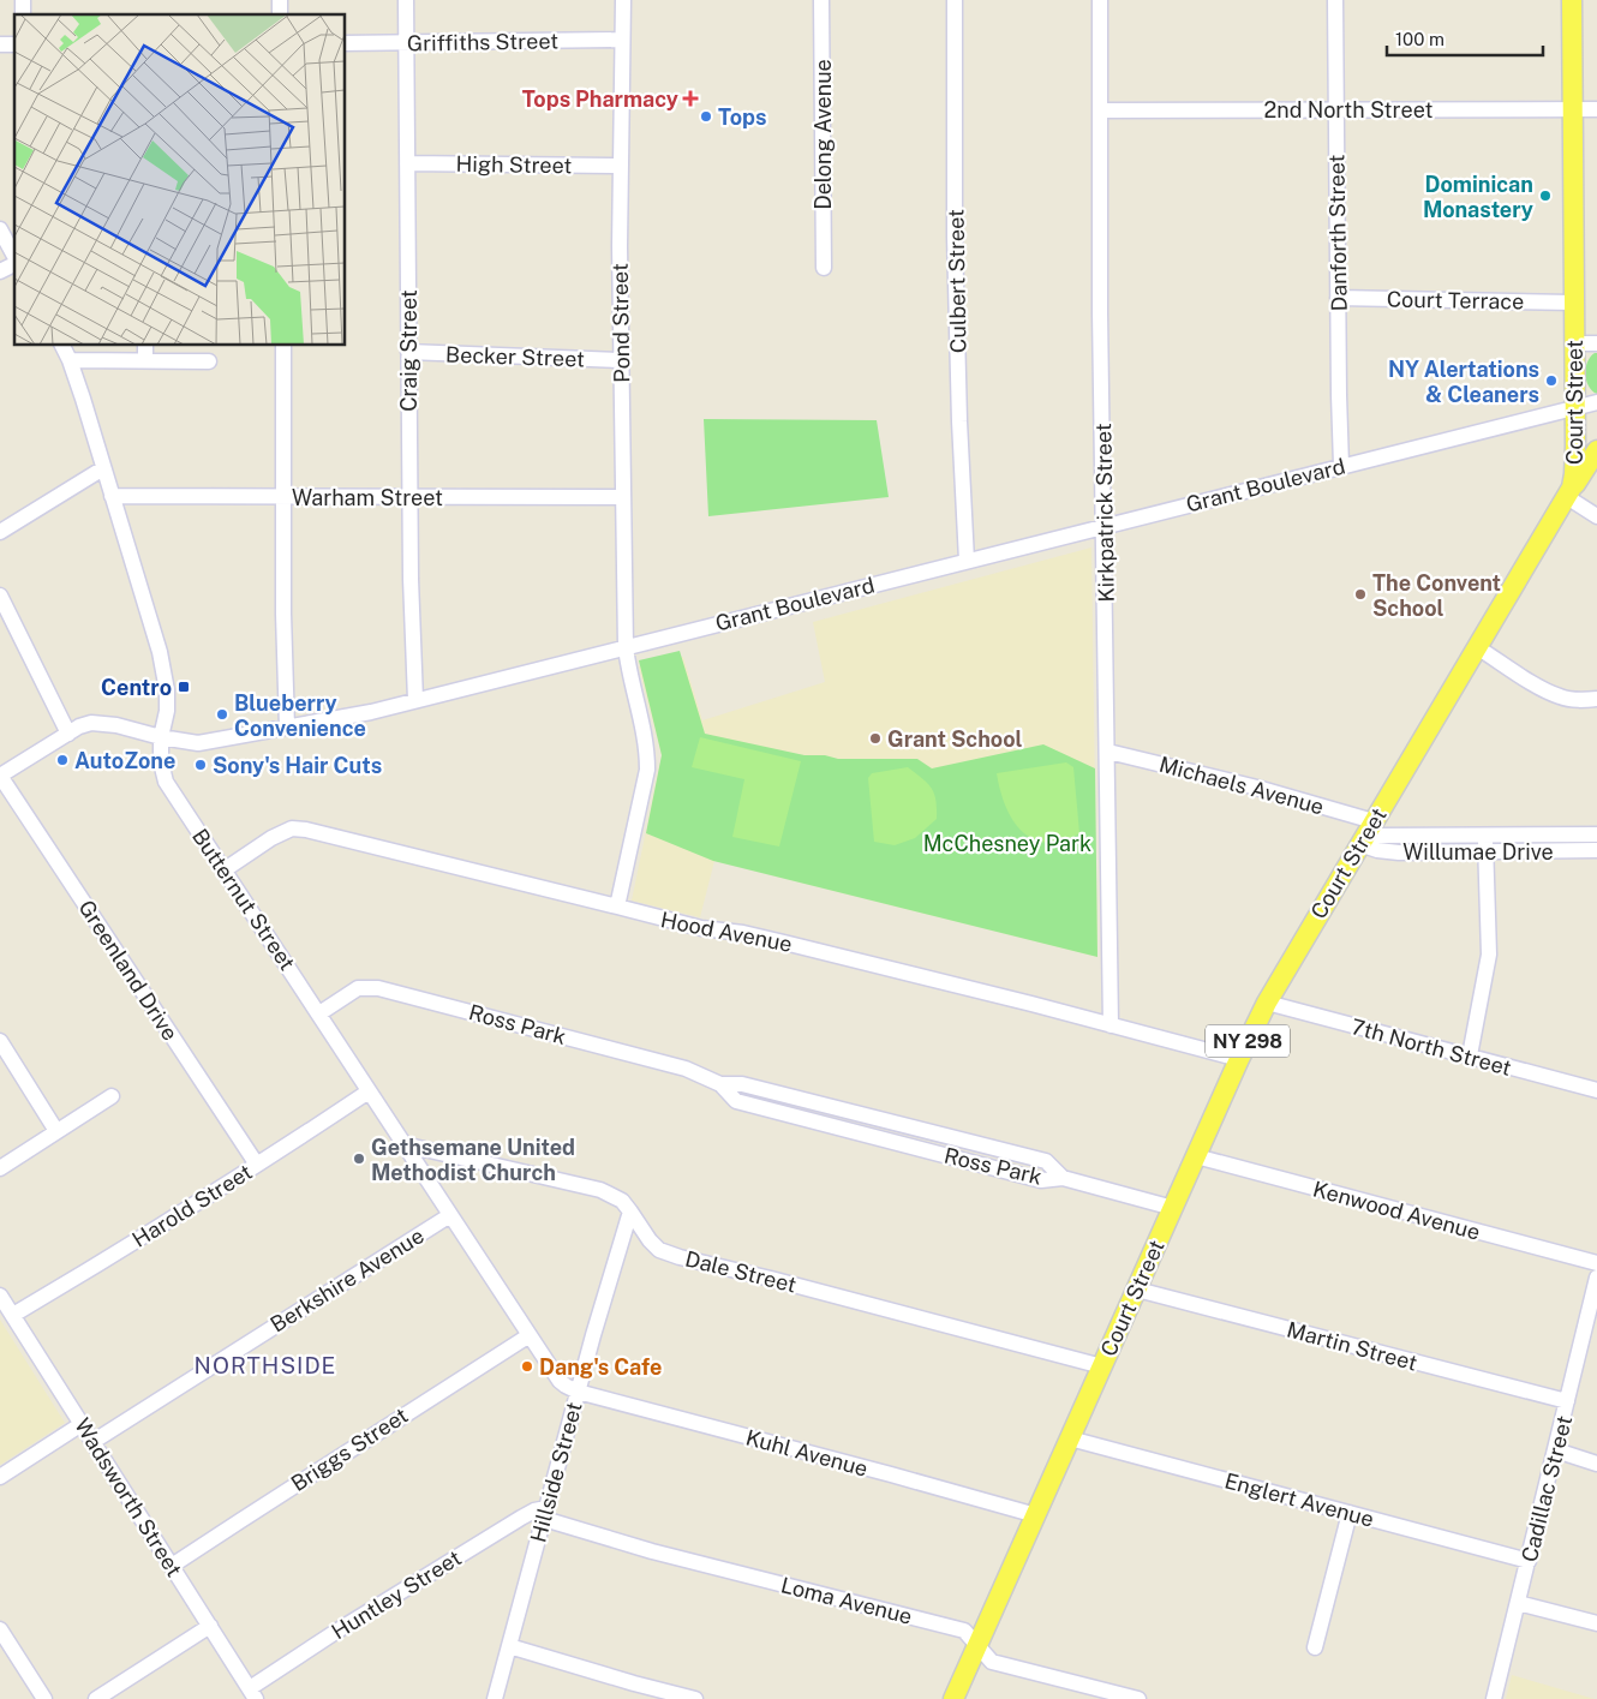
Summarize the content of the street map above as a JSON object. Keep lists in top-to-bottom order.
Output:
{
  "streets": {
    "main road": ["Court Street", "NY 298"],
    "street": [
      "Griffiths Street",
      "2nd North Street",
      "Delong Avenue",
      "High Street",
      "Danforth Street",
      "Culbert Street",
      "Court Terrace",
      "Pond Street",
      "Craig Street",
      "Becker Street",
      "Grant Boulevard",
      "Warham Street",
      "Kirkpatrick Street",
      "Michaels Avenue",
      "Willumae Drive",
      "Butternut Street",
      "Hood Avenue",
      "Greenland Drive",
      "Ross Park",
      "7th North Street",
      "Harold Street",
      "Kenwood Avenue",
      "Dale Street",
      "Berkshire Avenue",
      "Martin Street",
      "Briggs Street",
      "Kuhl Avenue",
      "Hillside Street",
      "Cadillac Street",
      "Wadsworth Street",
      "Englert Avenue",
      "Huntley Street",
      "Loma Avenue"
    ]
  },
  "crossings": [
    ["Griffiths Street", "Pond Street"],
    ["Griffiths Street", "Craig Street"],
    ["2nd North Street", "Danforth Street"],
    ["2nd North Street", "Court Street"],
    ["2nd North Street", "Kirkpatrick Street"],
    ["High Street", "Pond Street"],
    ["High Street", "Craig Street"],
    ["Danforth Street", "Court Terrace"],
    ["Danforth Street", "Grant Boulevard"],
    ["Culbert Street", "Grant Boulevard"],
    ["Court Terrace", "Court Street"],
    ["Pond Street", "Becker Street"],
    ["Pond Street", "Grant Boulevard"],
    ["Pond Street", "Warham Street"],
    ["Pond Street", "Hood Avenue"],
    ["Craig Street", "Becker Street"],
    ["Craig Street", "Grant Boulevard"],
    ["Craig Street", "Warham Street"],
    ["Court Street", "Grant Boulevard"],
    ["Court Street", "Michaels Avenue"],
    ["Court Street", "Willumae Drive"],
    ["Court Street", "Hood Avenue"],
    ["Court Street", "Ross Park"],
    ["Court Street", "7th North Street"],
    ["Court Street", "Kenwood Avenue"],
    ["Court Street", "Dale Street"],
    ["Court Street", "Martin Street"],
    ["Court Street", "Kuhl Avenue"],
    ["Court Street", "Englert Avenue"],
    ["Court Street", "Loma Avenue"],
    ["Grant Boulevard", "Kirkpatrick Street"],
    ["Grant Boulevard", "Butternut Street"],
    ["Grant Boulevard", "Greenland Drive"],
    ["Warham Street", "Butternut Street"],
    ["Kirkpatrick Street", "Michaels Avenue"],
    ["Kirkpatrick Street", "Hood Avenue"],
    ["Michaels Avenue", "Willumae Drive"],
    ["Butternut Street", "Hood Avenue"],
    ["Butternut Street", "Ross Park"],
    ["Butternut Street", "Harold Street"],
    ["Butternut Street", "Dale Street"],
    ["Butternut Street", "Berkshire Avenue"],
    ["Butternut Street", "Briggs Street"],
    ["Butternut Street", "Kuhl Avenue"],
    ["Butternut Street", "Hillside Street"],
    ["Greenland Drive", "Harold Street"],
    ["Harold Street", "Wadsworth Street"],
    ["Dale Street", "Hillside Street"],
    ["Berkshire Avenue", "Wadsworth Street"],
    ["Martin Street", "Cadillac Street"],
    ["Briggs Street", "Wadsworth Street"],
    ["Kuhl Avenue", "Hillside Street"],
    ["Hillside Street", "Huntley Street"],
    ["Hillside Street", "Loma Avenue"],
    ["Cadillac Street", "Englert Avenue"],
    ["Wadsworth Street", "Huntley Street"],
    ["Huntley Street", "Loma Avenue"]
  ],
  "districts": ["NORTHSIDE"],
  "parks": ["McChesney Park"],
  "places": {
    "health": ["Tops Pharmacy"],
    "other": [
      "Tops",
      "Dominican Monastery",
      "NY Alertations & Cleaners",
      "The Convent School",
      "Blueberry Convenience",
      "Grant School",
      "AutoZone",
      "Sony's Hair Cuts",
      "Gethsemane United Methodist Church",
      "Dang's Cafe"
    ],
    "transit": ["Centro"]
  },
  "scale_bar": "100 m"
}
